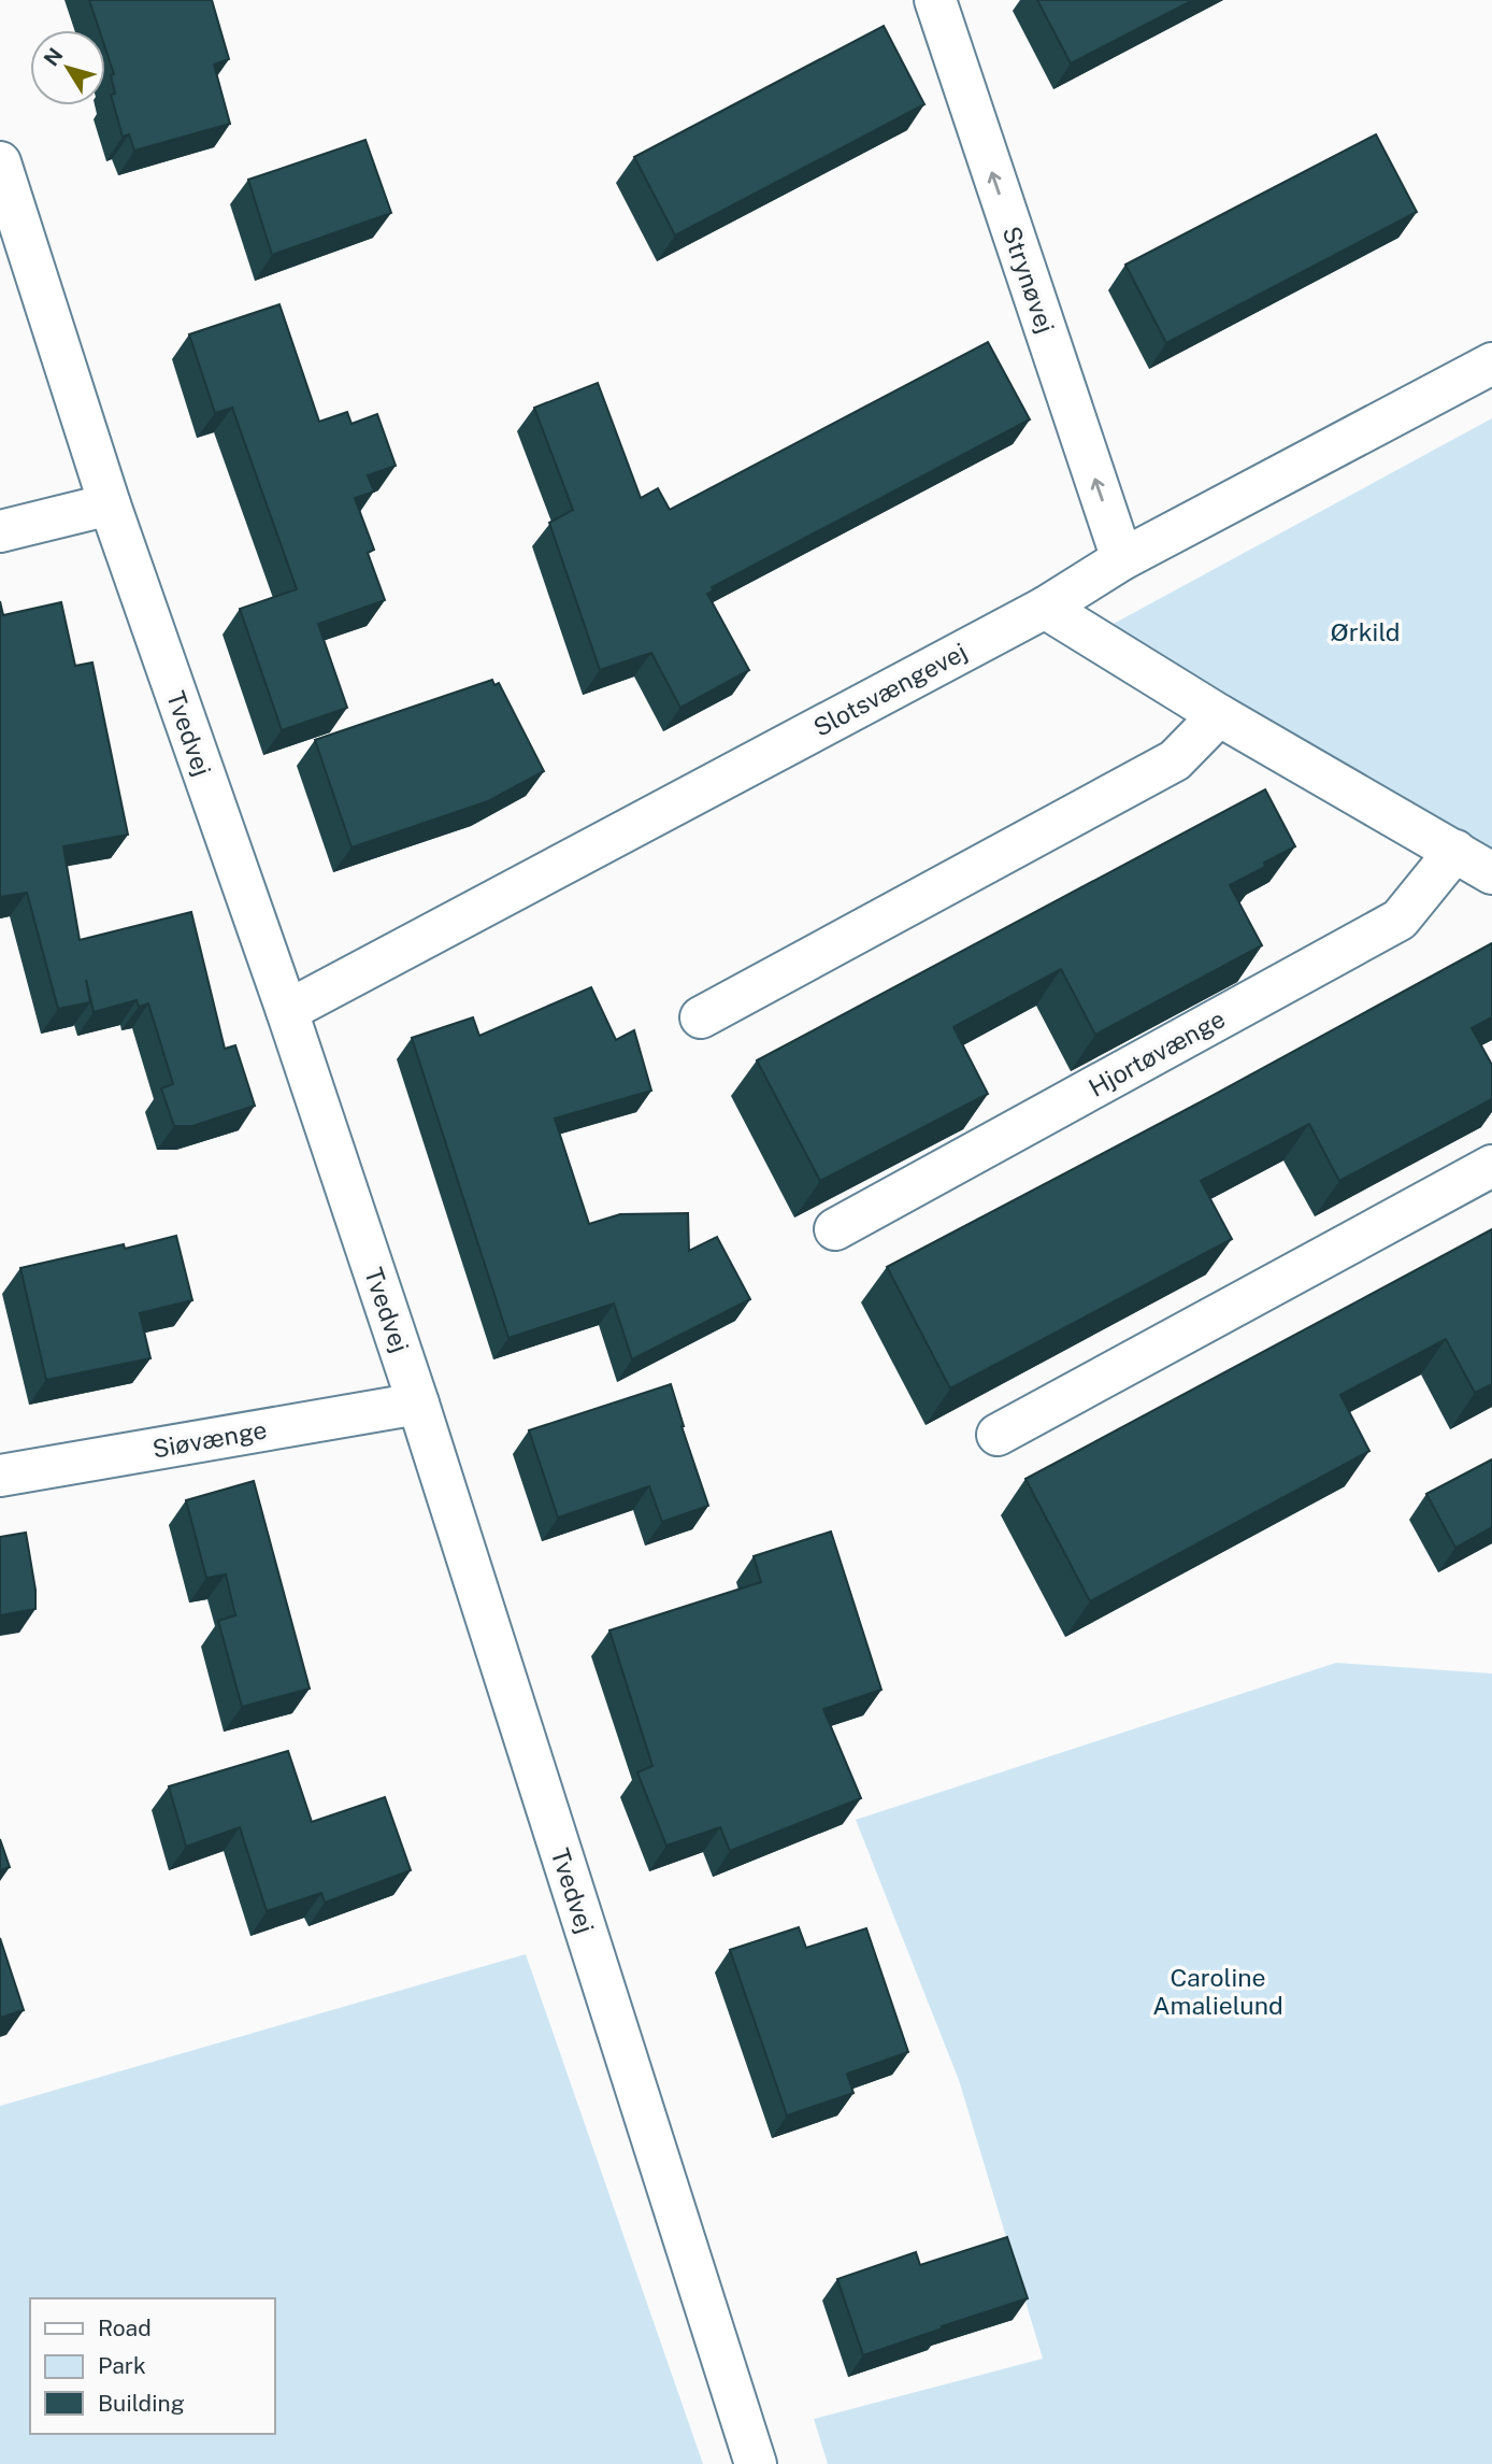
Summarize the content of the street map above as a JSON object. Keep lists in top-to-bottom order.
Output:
{
  "streets": {
    "street": [
      "Strynøvej",
      "Slotsvængevej",
      "Tvedvej",
      "Hjortøvænge",
      "Siøvænge"
    ]
  },
  "crossings": [
    ["Strynøvej", "Slotsvængevej"],
    ["Slotsvængevej", "Tvedvej"],
    ["Tvedvej", "Siøvænge"]
  ],
  "one_way": ["Strynøvej"],
  "parks": ["Ørkild", "Caroline Amalielund"],
  "legend": ["Road", "Park", "Building"],
  "north": "top left"
}
